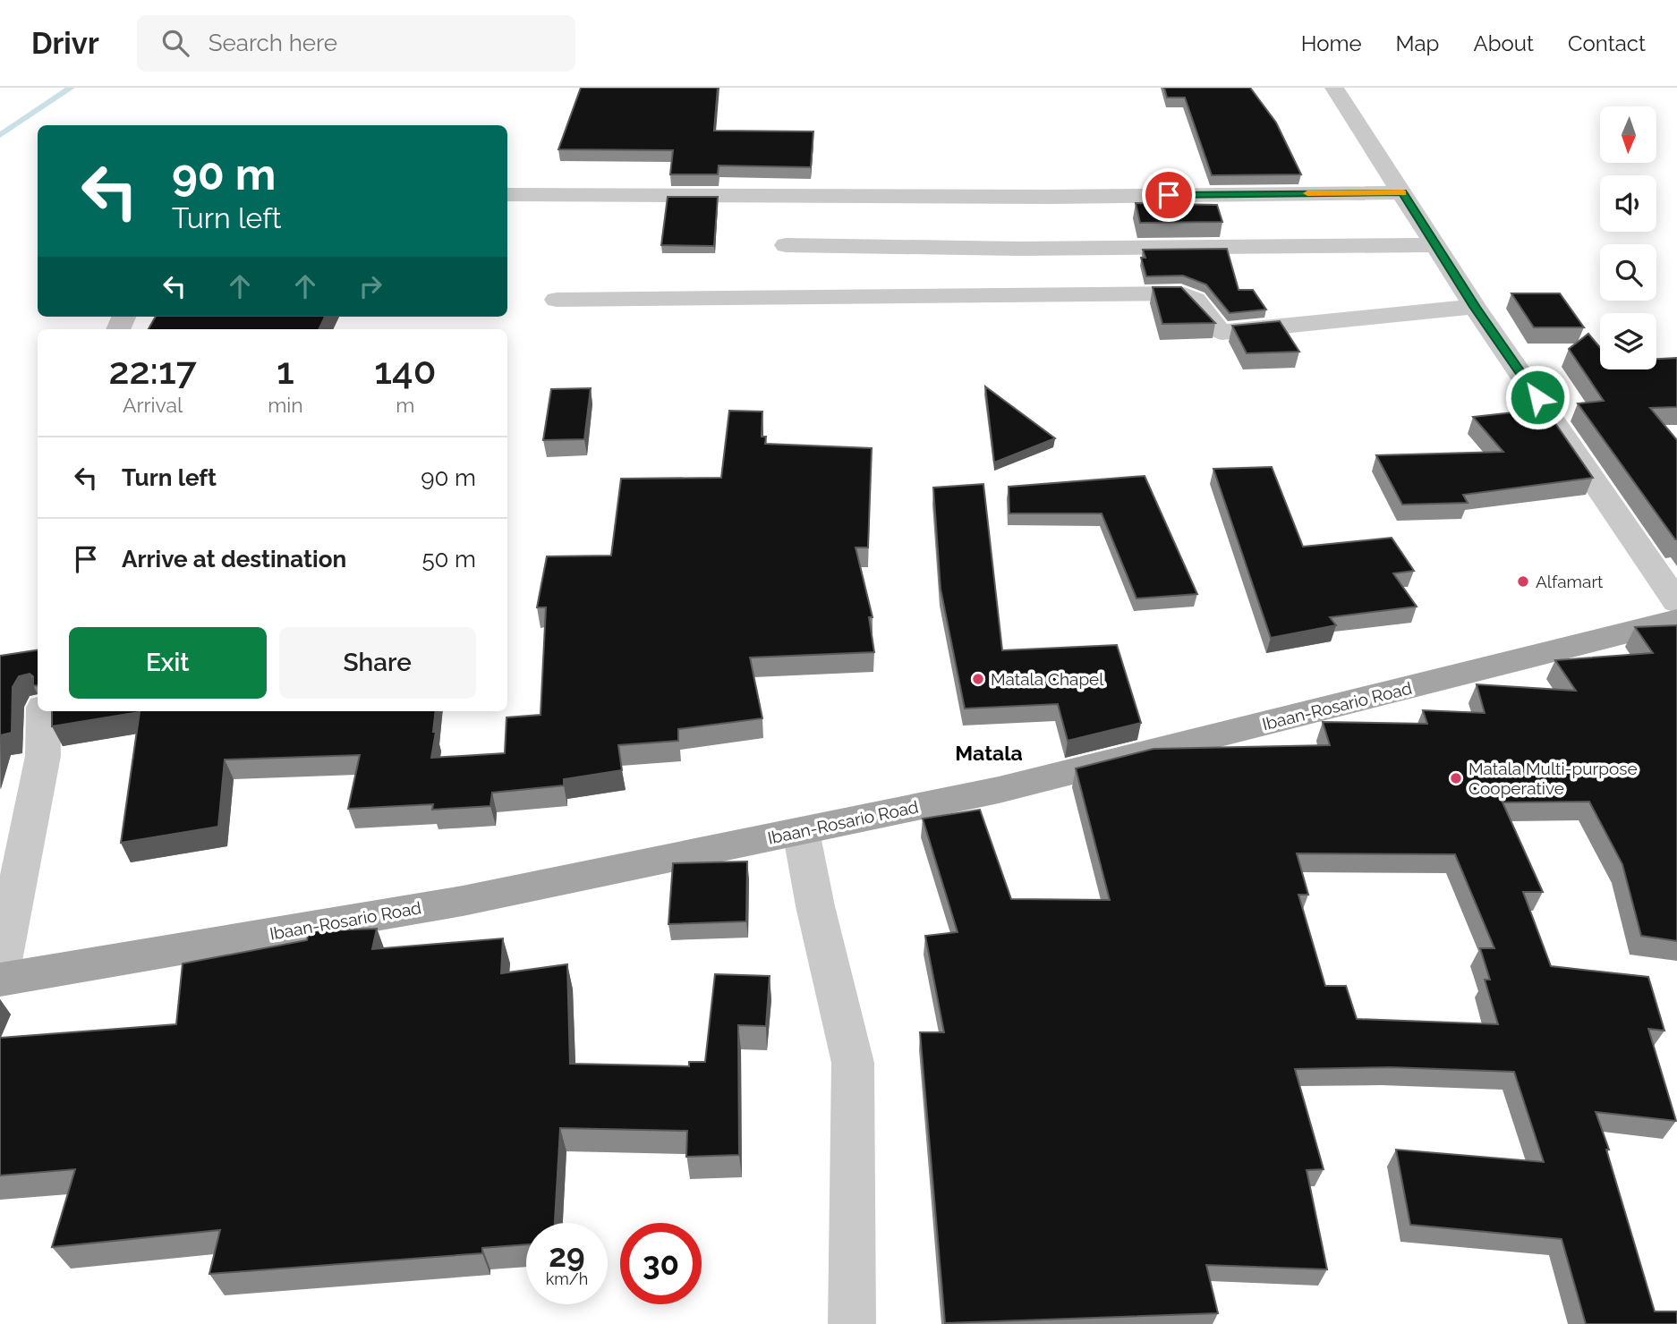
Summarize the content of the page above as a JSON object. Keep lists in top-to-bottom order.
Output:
{
  "streets": {
    "main road": ["Ibaan-Rosario Road"]
  },
  "districts": ["Matala"],
  "places": ["Alfamart", "Matala Chapel", "Matala Multi-purpose Cooperative"],
  "north": "bottom",
  "page": {
    "header": "Drivr",
    "search": "Search here",
    "nav": [
      "Home",
      "Map",
      "About",
      "Contact"
    ],
    "turn": ["90 m", "Turn left"],
    "eta": [
      "22:17",
      "Arrival",
      "1",
      "min",
      "140",
      "m"
    ],
    "list": [
      {
        "name": "Turn left",
        "value": "90 m"
      },
      {
        "name": "Arrive at destination",
        "value": "50 m"
      }
    ],
    "buttons": ["Exit", "Share"],
    "speed": "29 km/h",
    "limit": "30"
  }
}
